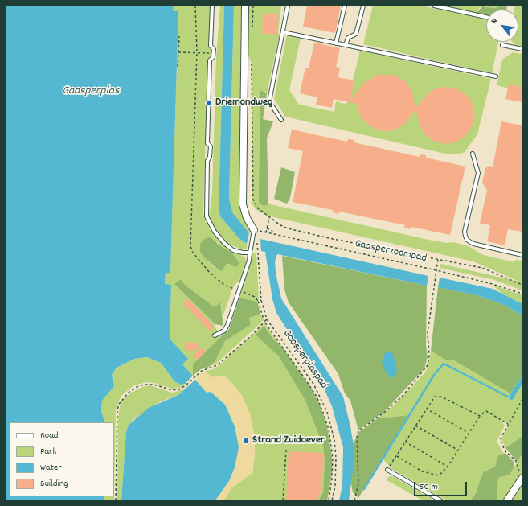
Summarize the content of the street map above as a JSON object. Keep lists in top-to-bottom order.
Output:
{
  "streets": {
    "path": ["Gaasperzoompad", "Gaasperplaspad"]
  },
  "crossings": [
    ["Gaasperzoompad", "Gaasperplaspad"]
  ],
  "water": ["Gaasperplas"],
  "places": ["Driemondweg", "Strand Zuidoever"],
  "legend": [
    "Road",
    "Park",
    "Water",
    "Building"
  ],
  "scale_bar": "50 m",
  "north": "top left"
}
